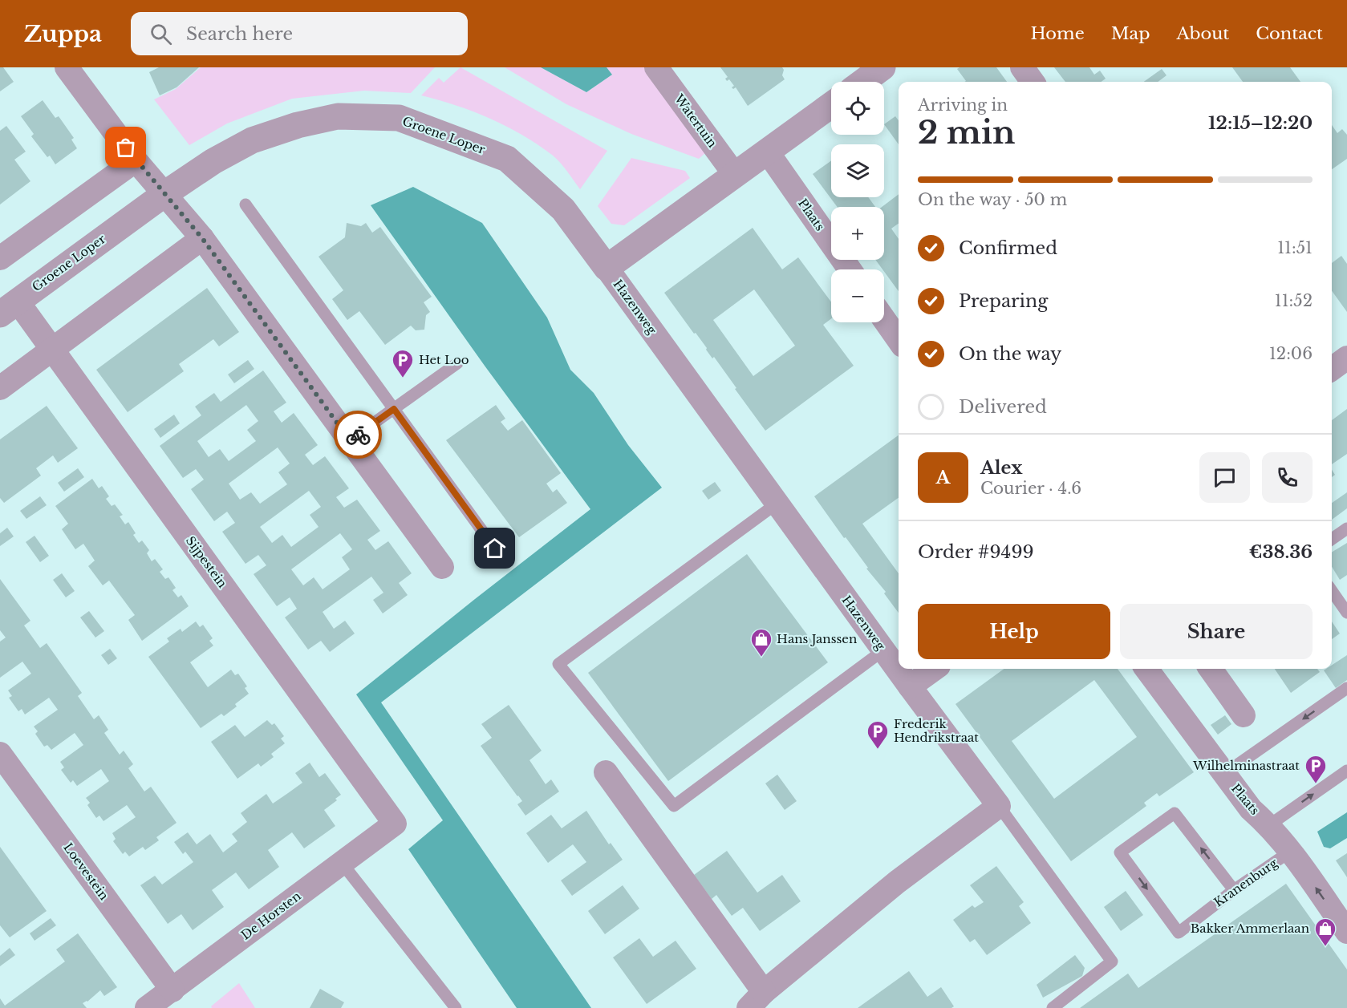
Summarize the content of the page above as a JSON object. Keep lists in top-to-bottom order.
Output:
{
  "streets": {
    "street": [
      "Watertuin",
      "Groene Loper",
      "Plaats",
      "Hazenweg",
      "Sijpestein",
      "Loevestein",
      "De Horsten"
    ],
    "lane": ["Kranenburg"]
  },
  "crossings": [
    ["Groene Loper", "Hazenweg"],
    ["Groene Loper", "Sijpestein"],
    ["Plaats", "Kranenburg"],
    ["Sijpestein", "De Horsten"],
    ["Loevestein", "De Horsten"]
  ],
  "places": {
    "parking": ["Het Loo", "Frederik Hendrikstraat", "Wilhelminastraat"],
    "shop": ["Hans Janssen", "Bakker Ammerlaan"]
  },
  "page": {
    "header": "Zuppa",
    "search": "Search here",
    "nav": [
      "Home",
      "Map",
      "About",
      "Contact"
    ],
    "map_buttons": ["+", "−"],
    "heading": ["2 min", "Arriving in", "12:15–12:20"],
    "panel": [
      "Alex",
      "Courier · 4.6",
      "Order #9499",
      "€38.36"
    ],
    "bar": "On the way · 50 m",
    "list": [
      ["Confirmed", "11:51"],
      ["Preparing", "11:52"],
      ["On the way", "12:06"],
      "Delivered"
    ],
    "round": "A",
    "buttons": ["Help", "Share"]
  }
}
